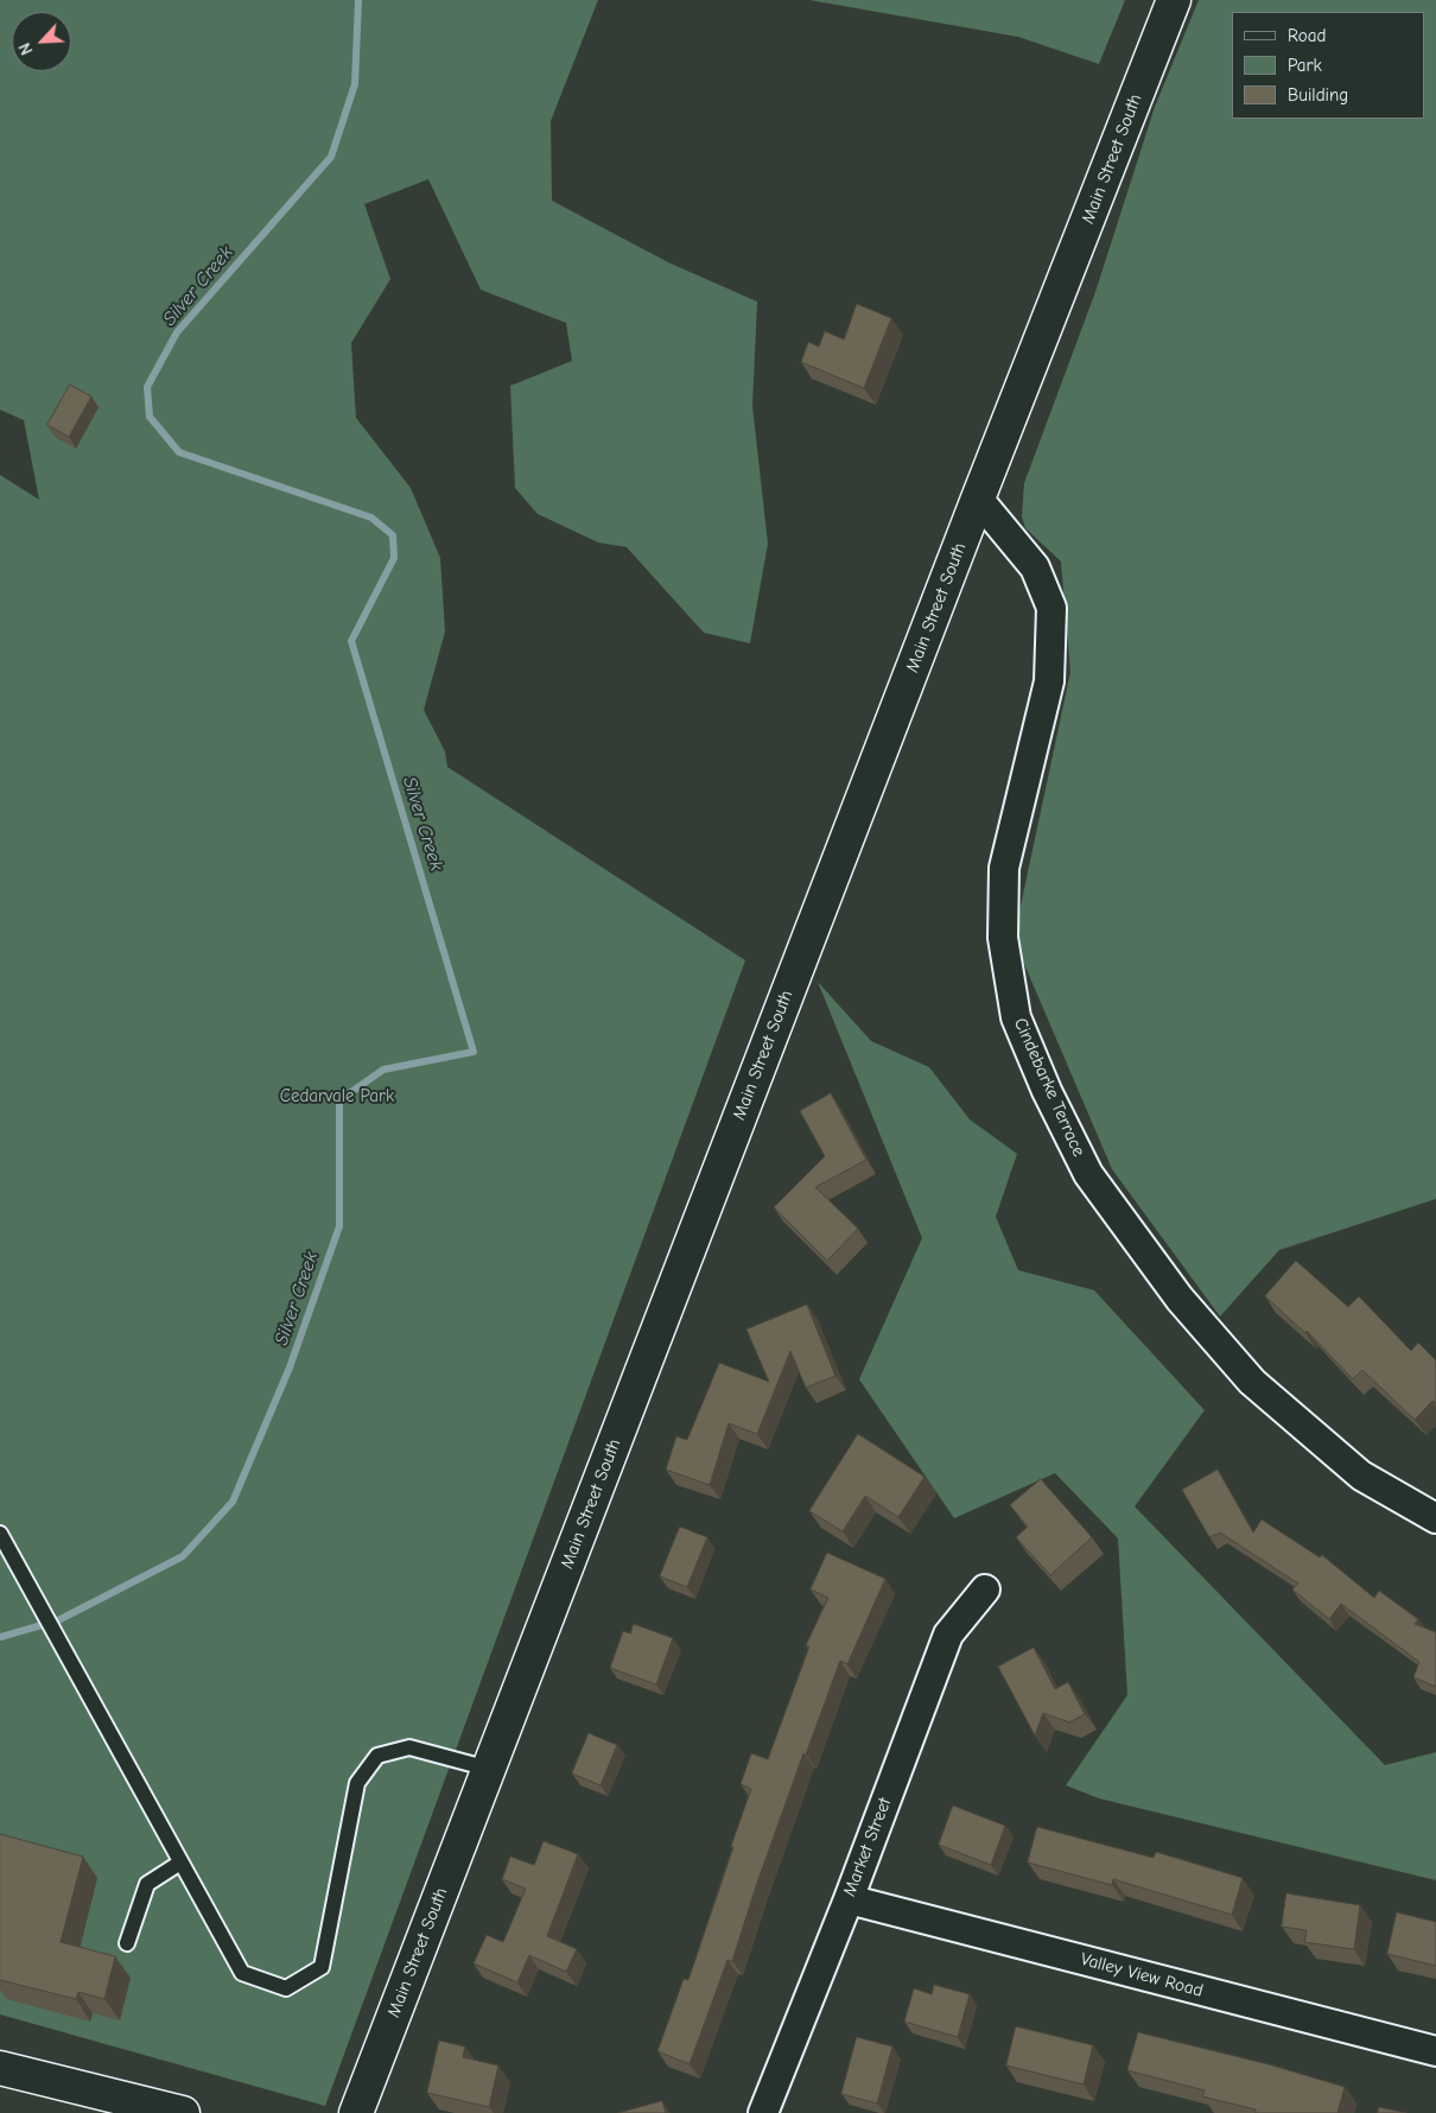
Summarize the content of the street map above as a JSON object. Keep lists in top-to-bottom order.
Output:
{
  "streets": {
    "street": [
      "Main Street South",
      "Cindebarke Terrace",
      "Market Street",
      "Valley View Road"
    ]
  },
  "crossings": [
    ["Main Street South", "Cindebarke Terrace"],
    ["Market Street", "Valley View Road"]
  ],
  "water": ["Silver Creek"],
  "parks": ["Cedarvale Park"],
  "legend": ["Road", "Park", "Building"],
  "north": "bottom left"
}
